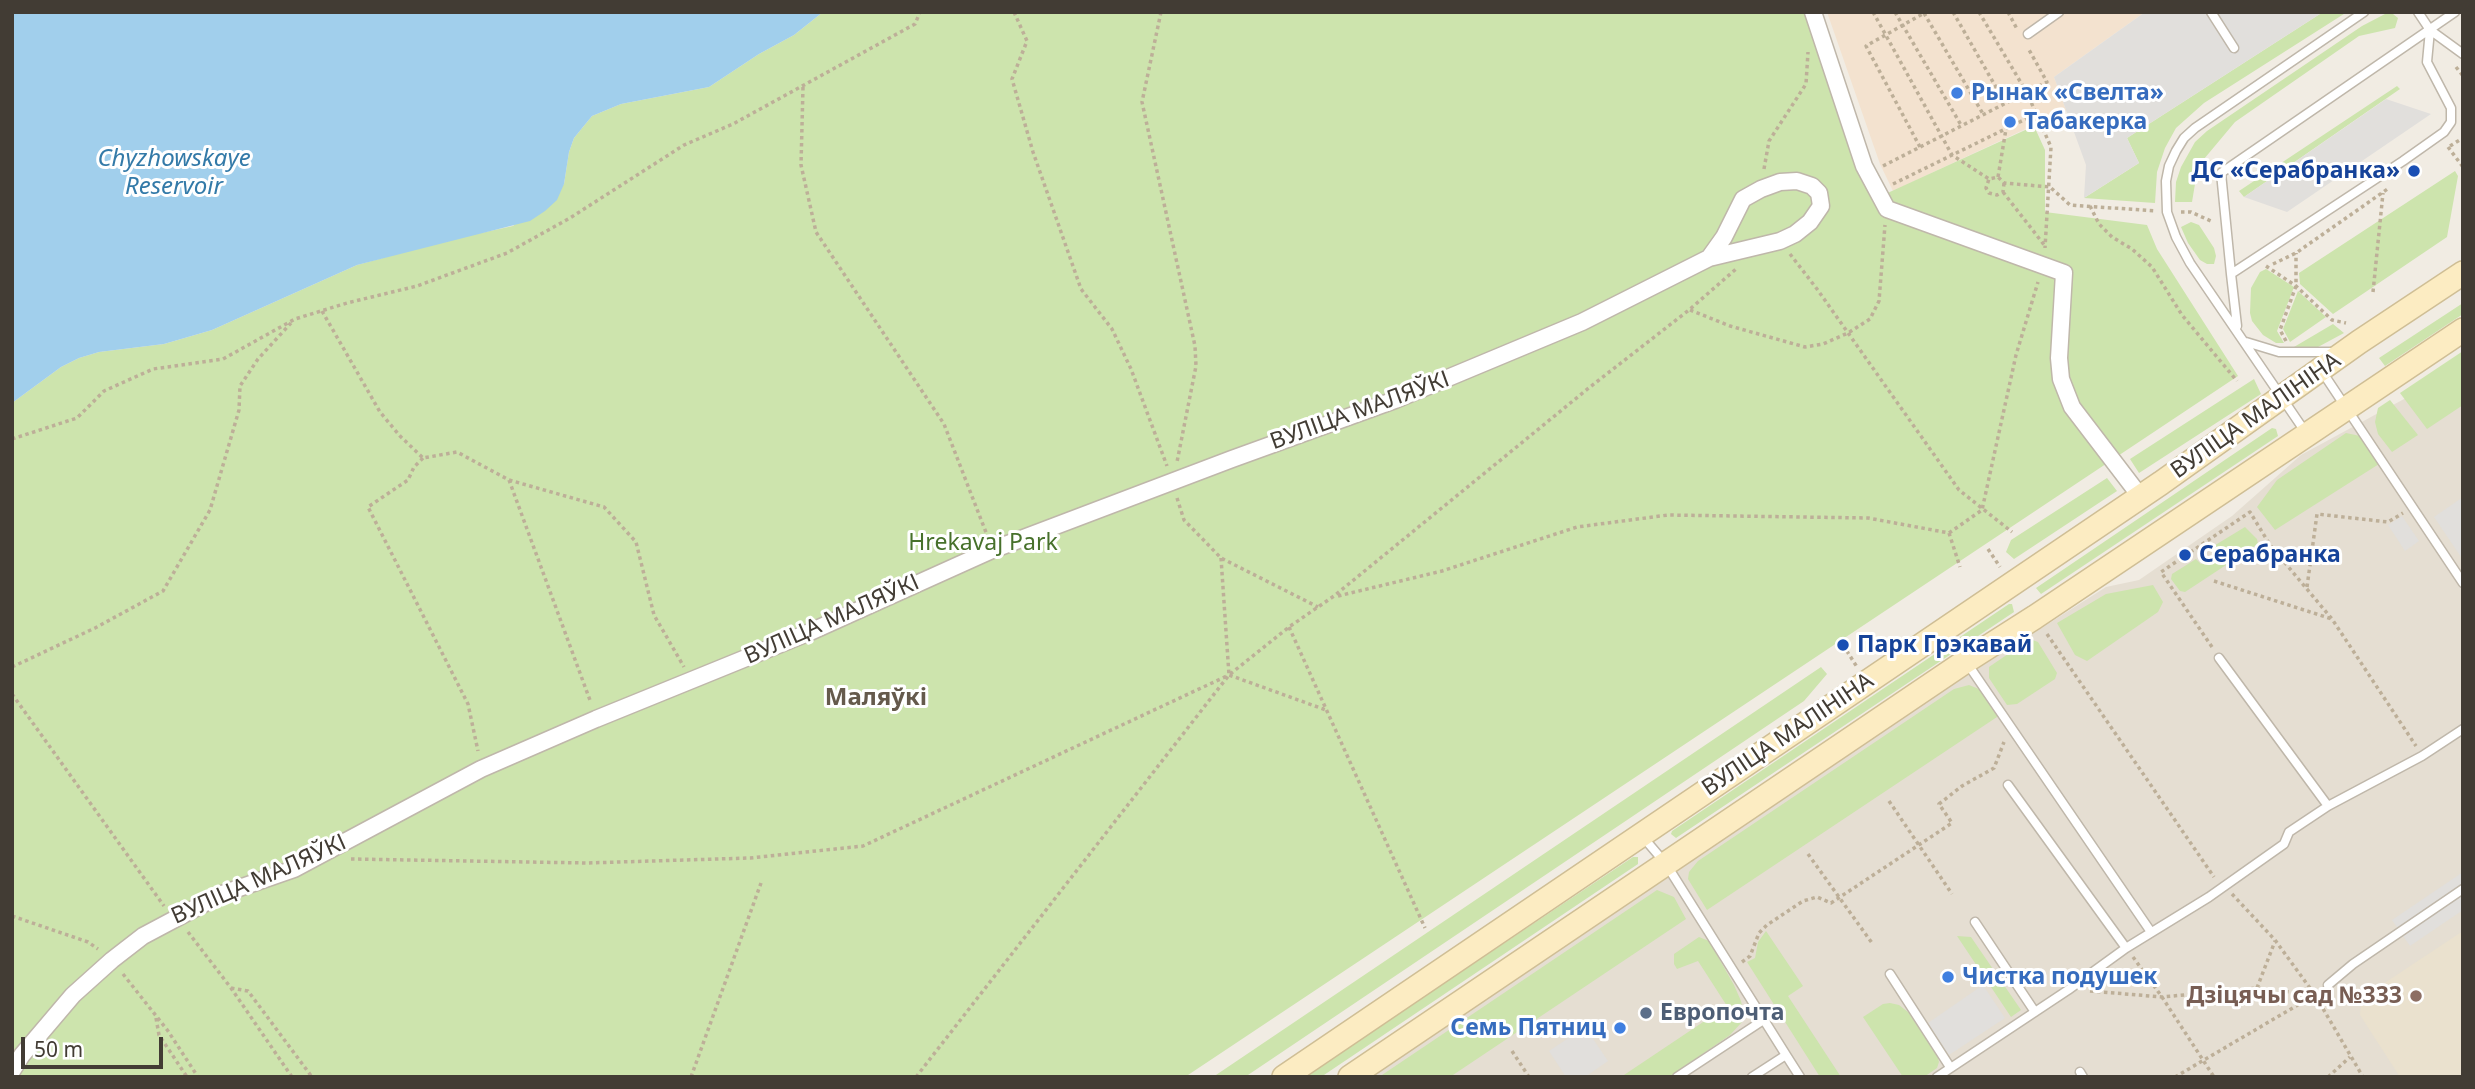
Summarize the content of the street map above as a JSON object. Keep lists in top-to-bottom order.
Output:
{
  "streets": {
    "main road": ["ВУЛІЦА МАЛІНІНА"],
    "street": ["ВУЛІЦА МАЛЯЎКІ"]
  },
  "districts": ["Маляўкі"],
  "water": ["Chyzhowskaye Reservoir"],
  "parks": ["Hrekavaj Park"],
  "places": [
    "Рынак «Свелта»",
    "Табакерка",
    "ДС «Серабранка»",
    "Серабранка",
    "Парк Грэкавай",
    "Чистка подушек",
    "Дзіцячы сад №333",
    "Европочта",
    "Семь Пятниц"
  ],
  "scale_bar": "50 m"
}
